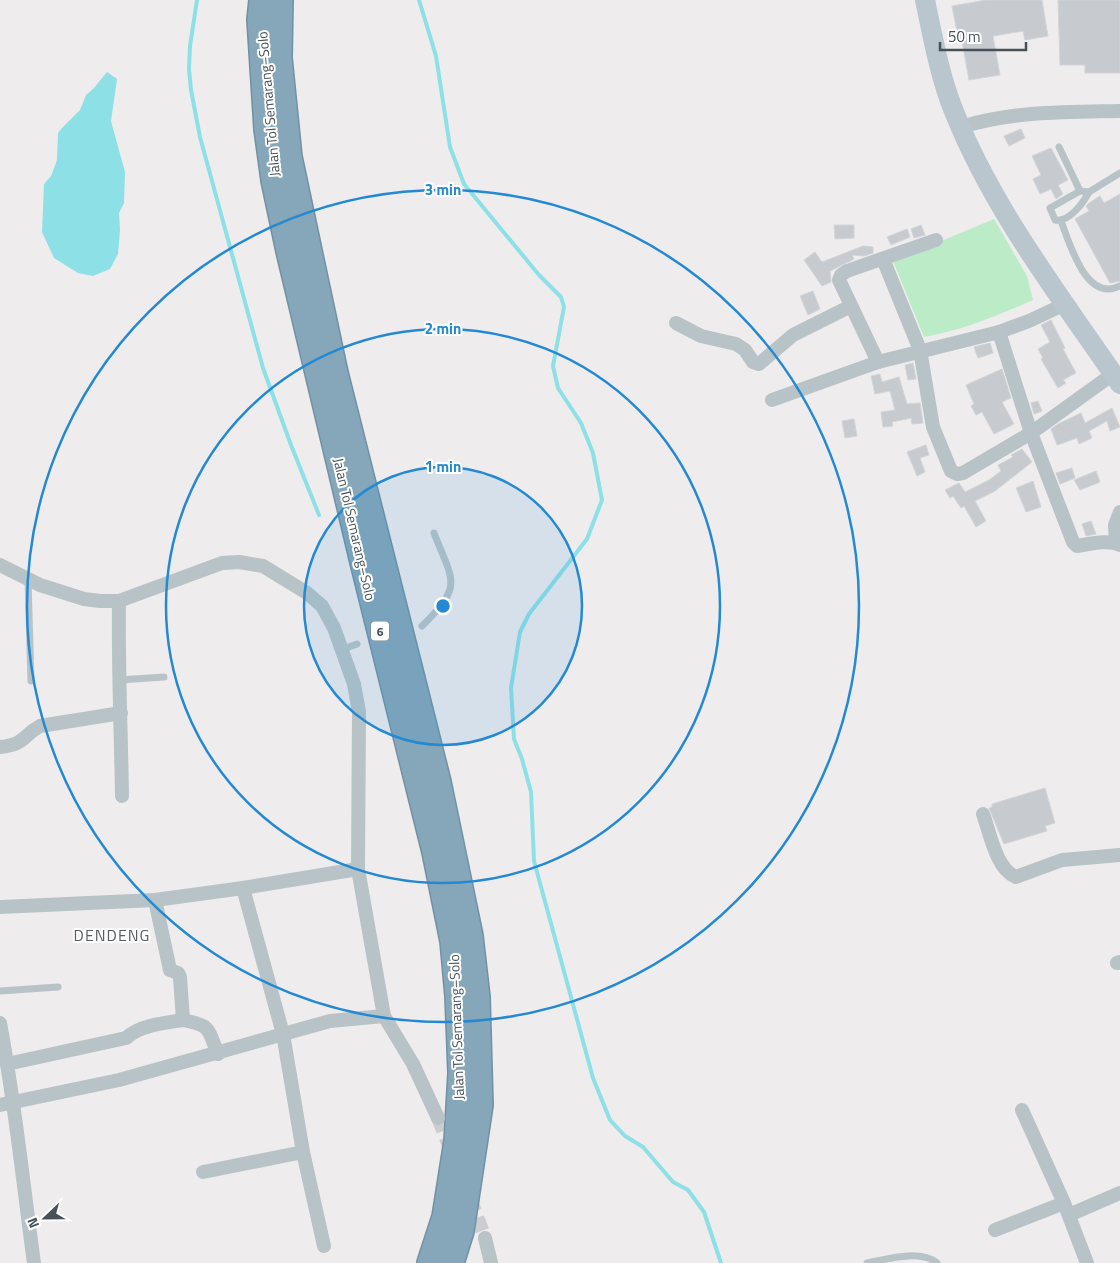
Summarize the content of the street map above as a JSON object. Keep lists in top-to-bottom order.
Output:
{
  "streets": {
    "highway": ["Jalan Tol Semarang–Solo", "6"]
  },
  "districts": ["DENDENG"],
  "scale_bar": "50 m",
  "north": "left",
  "rings": ["3 min", "2 min", "1 min"]
}
